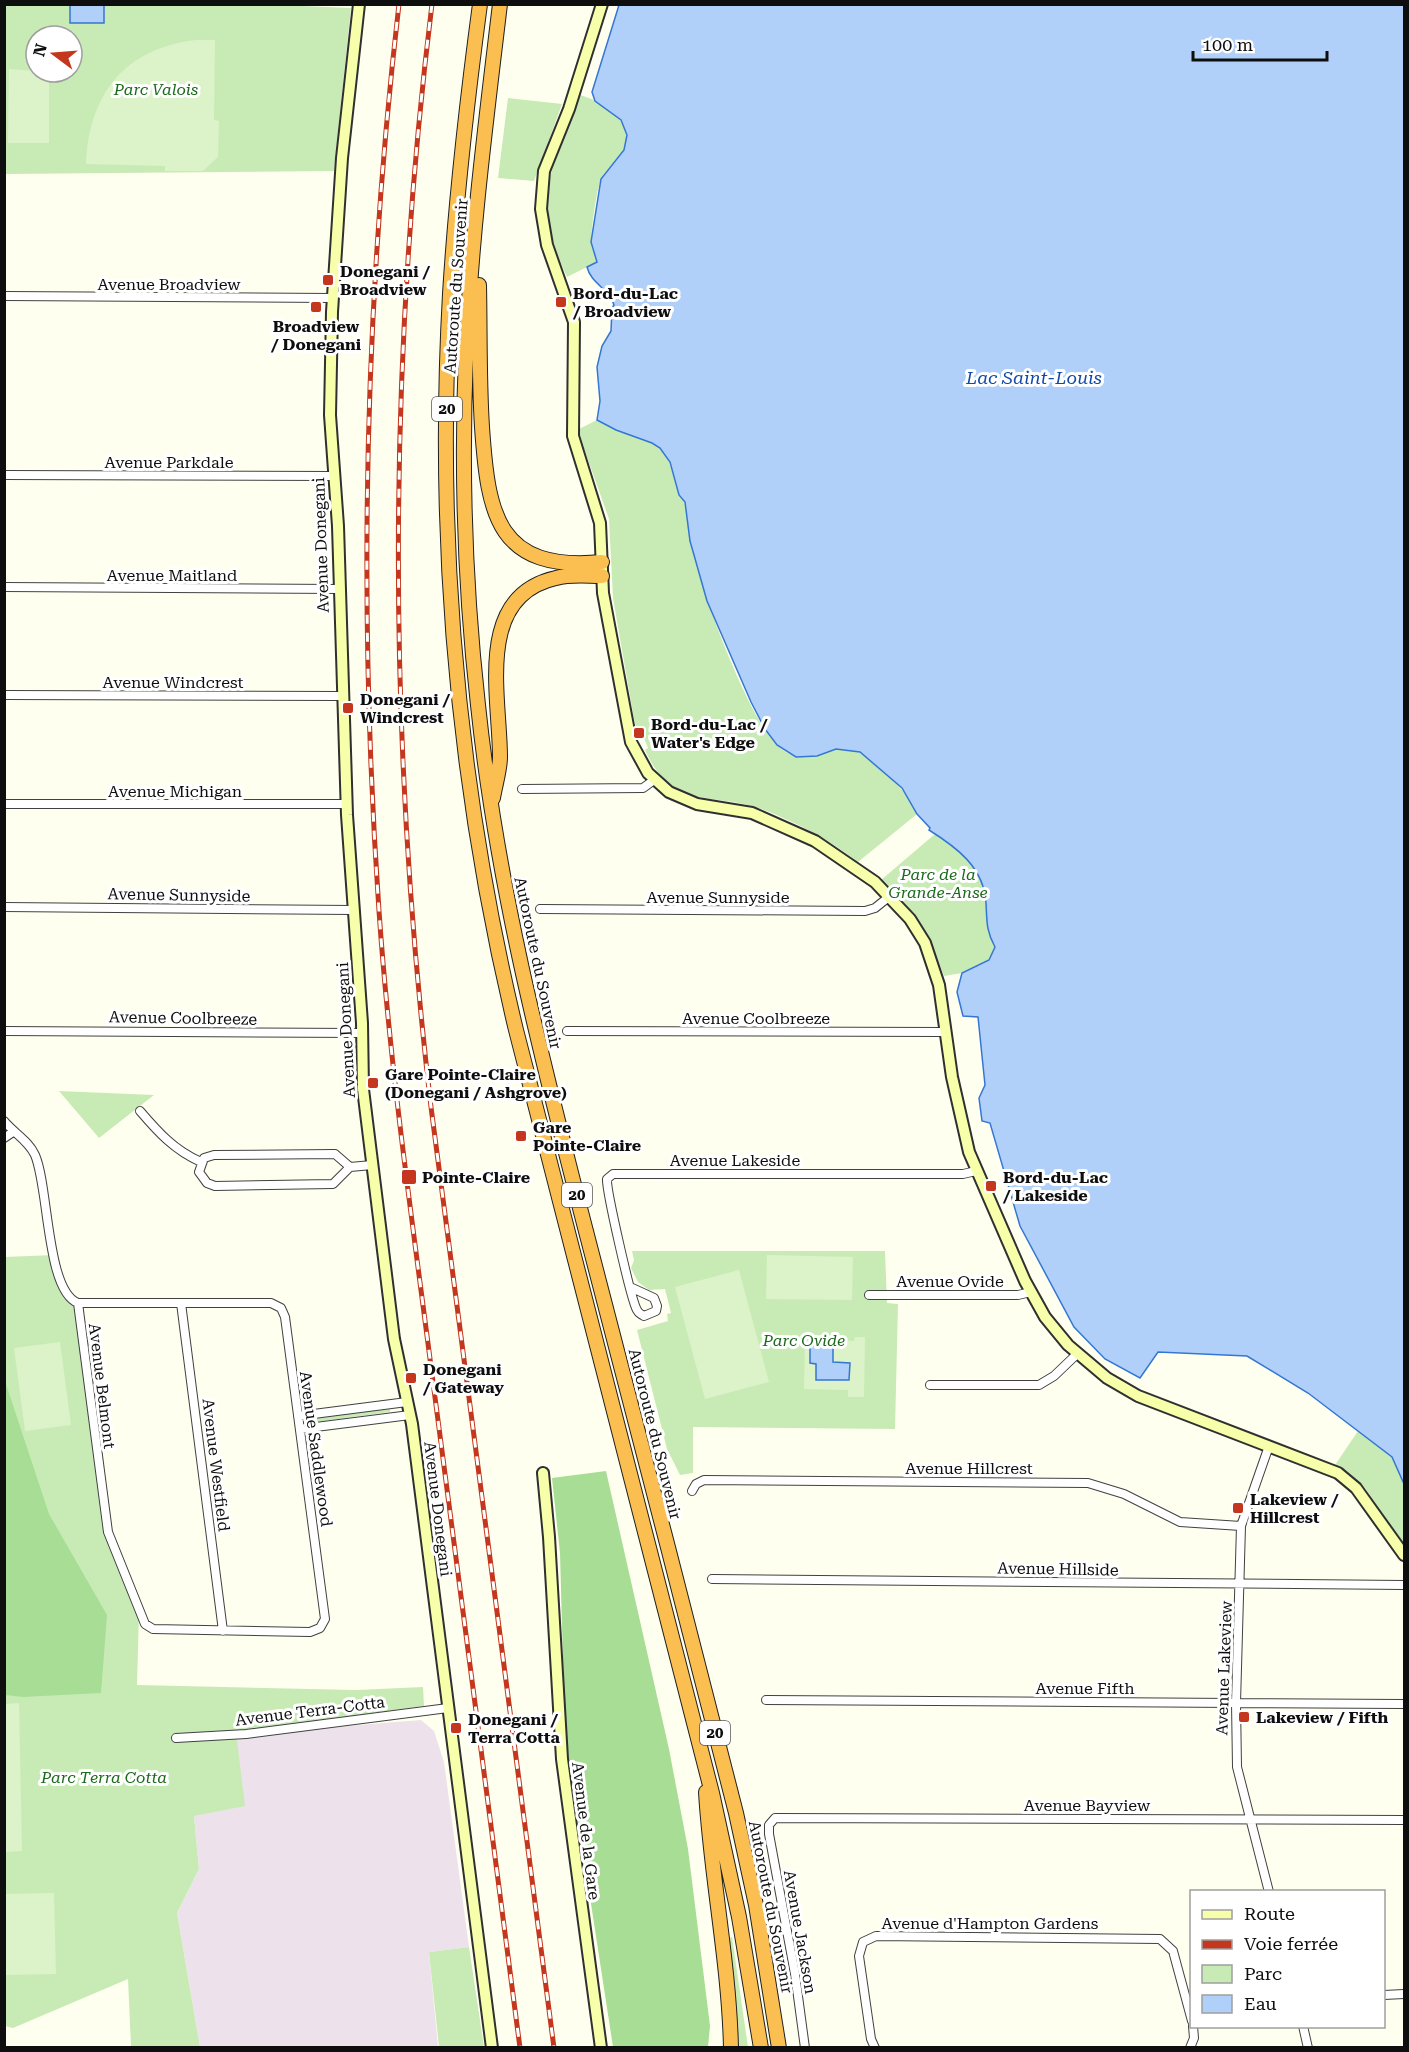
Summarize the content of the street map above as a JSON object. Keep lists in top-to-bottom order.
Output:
{
  "streets": {
    "highway": ["Autoroute du Souvenir", "20"],
    "street": [
      "Avenue Broadview",
      "Avenue Parkdale",
      "Avenue Donegani",
      "Avenue Maitland",
      "Avenue Windcrest",
      "Avenue Michigan",
      "Avenue Sunnyside",
      "Avenue Coolbreeze",
      "Avenue Lakeside",
      "Avenue Ovide",
      "Avenue Belmont",
      "Avenue Saddlewood",
      "Avenue Westfield",
      "Avenue Hillcrest",
      "Avenue Hillside",
      "Avenue Lakeview",
      "Avenue Fifth",
      "Avenue Terra-Cotta",
      "Avenue Bayview",
      "Avenue de la Gare",
      "Avenue d'Hampton Gardens",
      "Avenue Jackson"
    ]
  },
  "crossings": [
    ["Avenue Broadview", "Avenue Donegani"],
    ["Avenue Parkdale", "Avenue Donegani"],
    ["Avenue Donegani", "Avenue Maitland"],
    ["Avenue Donegani", "Avenue Windcrest"],
    ["Avenue Donegani", "Avenue Michigan"],
    ["Avenue Donegani", "Avenue Sunnyside"],
    ["Avenue Donegani", "Avenue Coolbreeze"],
    ["Avenue Donegani", "Avenue Terra-Cotta"],
    ["Avenue Belmont", "Avenue Saddlewood"],
    ["Avenue Saddlewood", "Avenue Westfield"],
    ["Avenue Hillcrest", "Avenue Lakeview"],
    ["Avenue Hillside", "Avenue Lakeview"],
    ["Avenue Lakeview", "Avenue Fifth"],
    ["Avenue Lakeview", "Avenue Bayview"],
    ["Avenue Bayview", "Avenue Jackson"]
  ],
  "water": ["Lac Saint-Louis"],
  "parks": [
    "Parc Valois",
    "Parc de la Grande-Anse",
    "Parc Ovide",
    "Parc Terra Cotta"
  ],
  "places": {
    "transit": [
      "Donegani / Broadview",
      "Bord-du-Lac / Broadview",
      "Broadview / Donegani",
      "Donegani / Windcrest",
      "Bord-du-Lac / Water's Edge",
      "Gare Pointe-Claire (Donegani / Ashgrove)",
      "Gare Pointe-Claire",
      "Pointe-Claire",
      "Bord-du-Lac / Lakeside",
      "Donegani / Gateway",
      "Lakeview / Hillcrest",
      "Lakeview / Fifth",
      "Donegani / Terra Cotta"
    ]
  },
  "legend": [
    "Route",
    "Voie ferrée",
    "Parc",
    "Eau"
  ],
  "scale_bar": "100 m",
  "north": "left"
}
